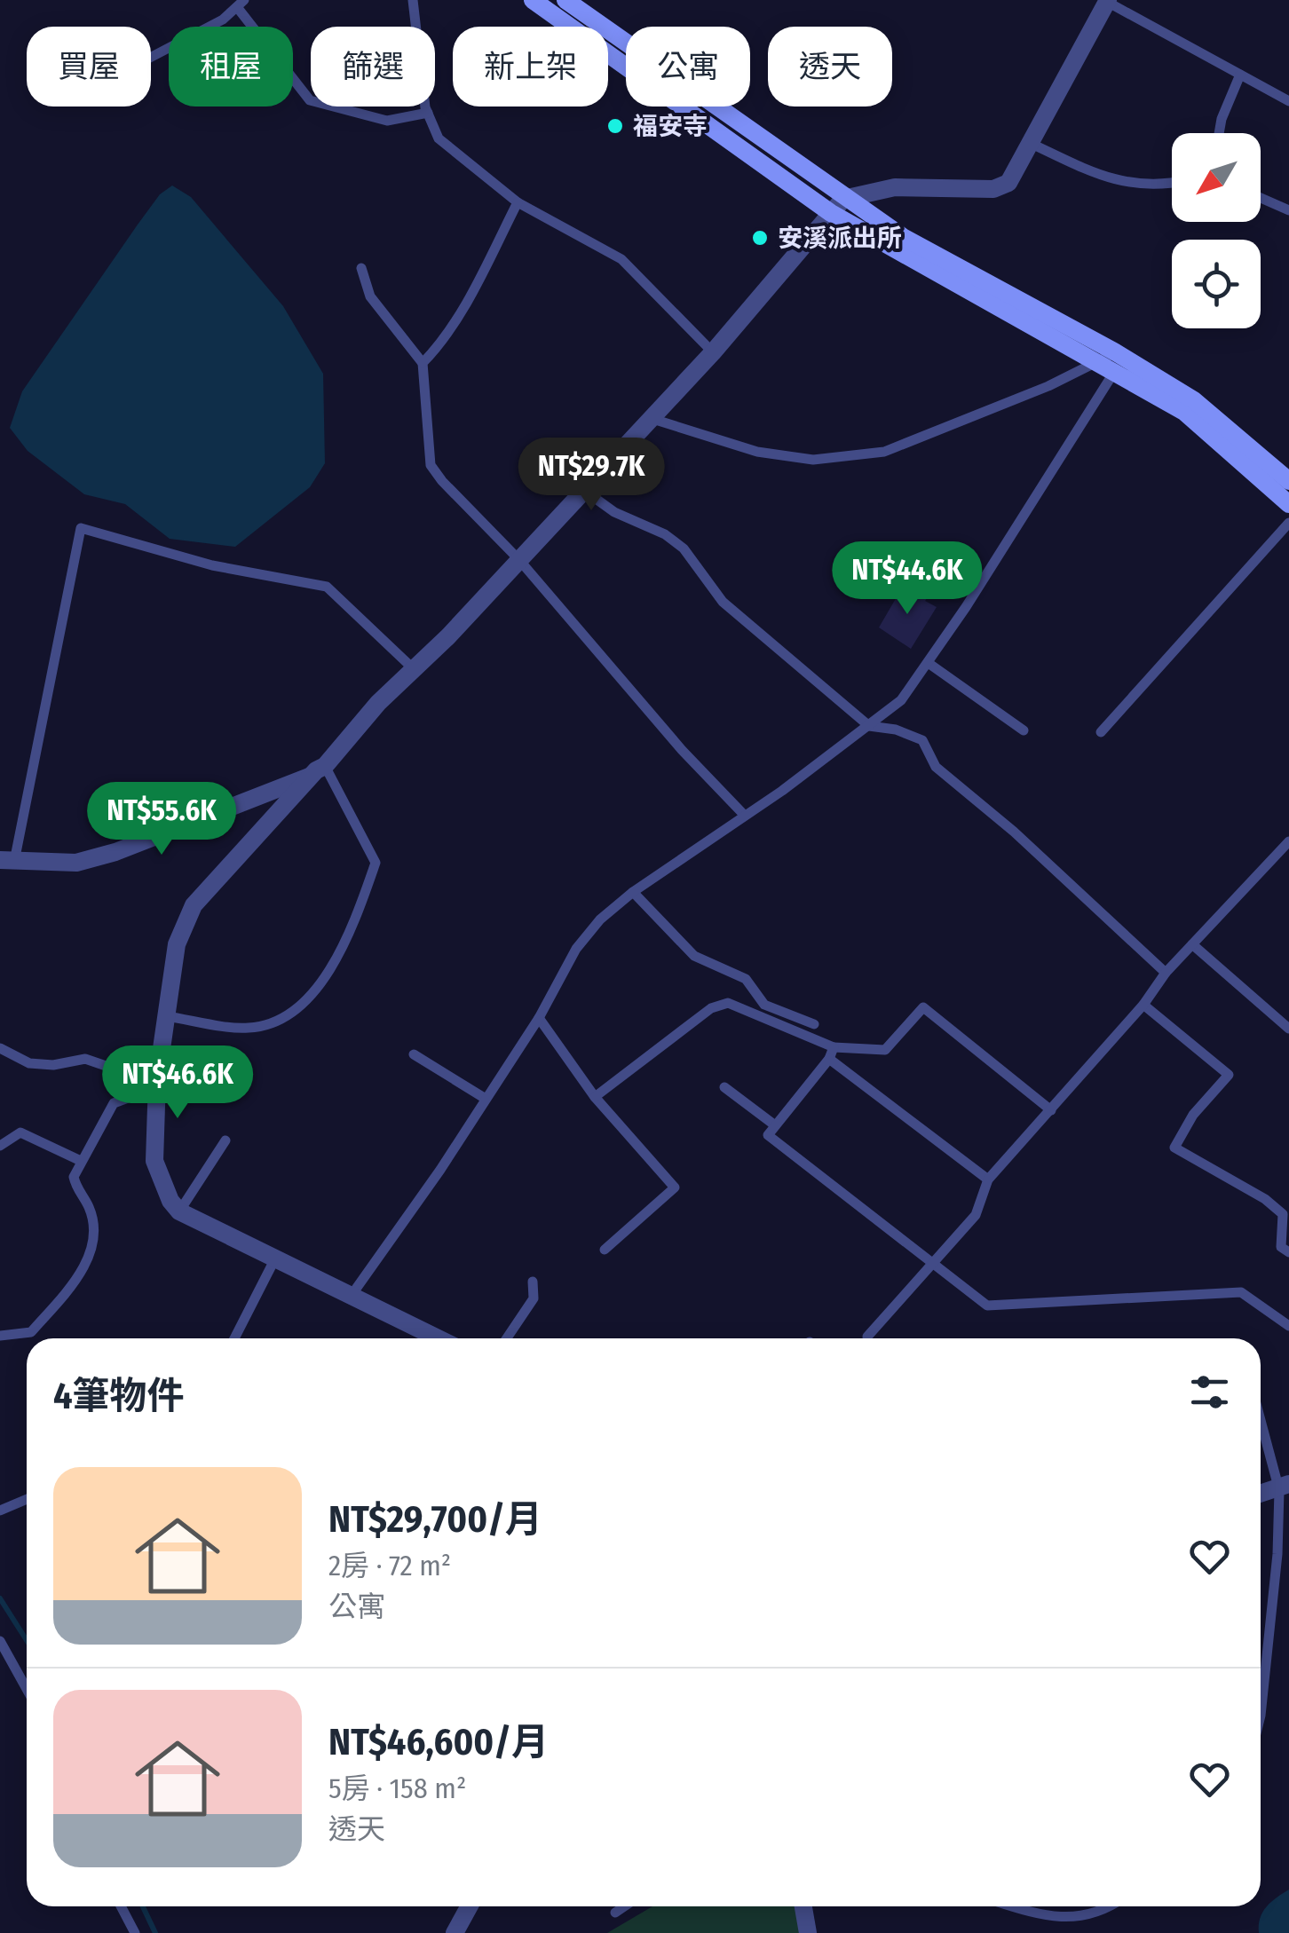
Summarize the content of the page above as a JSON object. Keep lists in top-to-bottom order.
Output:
{
  "places": ["福安寺", "安溪派出所"],
  "north": "bottom left",
  "page": {
    "chip": [
      "買屋",
      "租屋",
      "篩選",
      "新上架",
      "公寓",
      "透天"
    ],
    "price": [
      "NT$29.7K",
      "NT$44.6K",
      "NT$55.6K",
      "NT$46.6K"
    ],
    "heading": "4筆物件",
    "list": [
      {
        "name": "NT$29,700/月",
        "note": "2房 · 72 m² · 公寓"
      },
      {
        "name": "NT$46,600/月",
        "note": "5房 · 158 m² · 透天"
      }
    ]
  }
}
